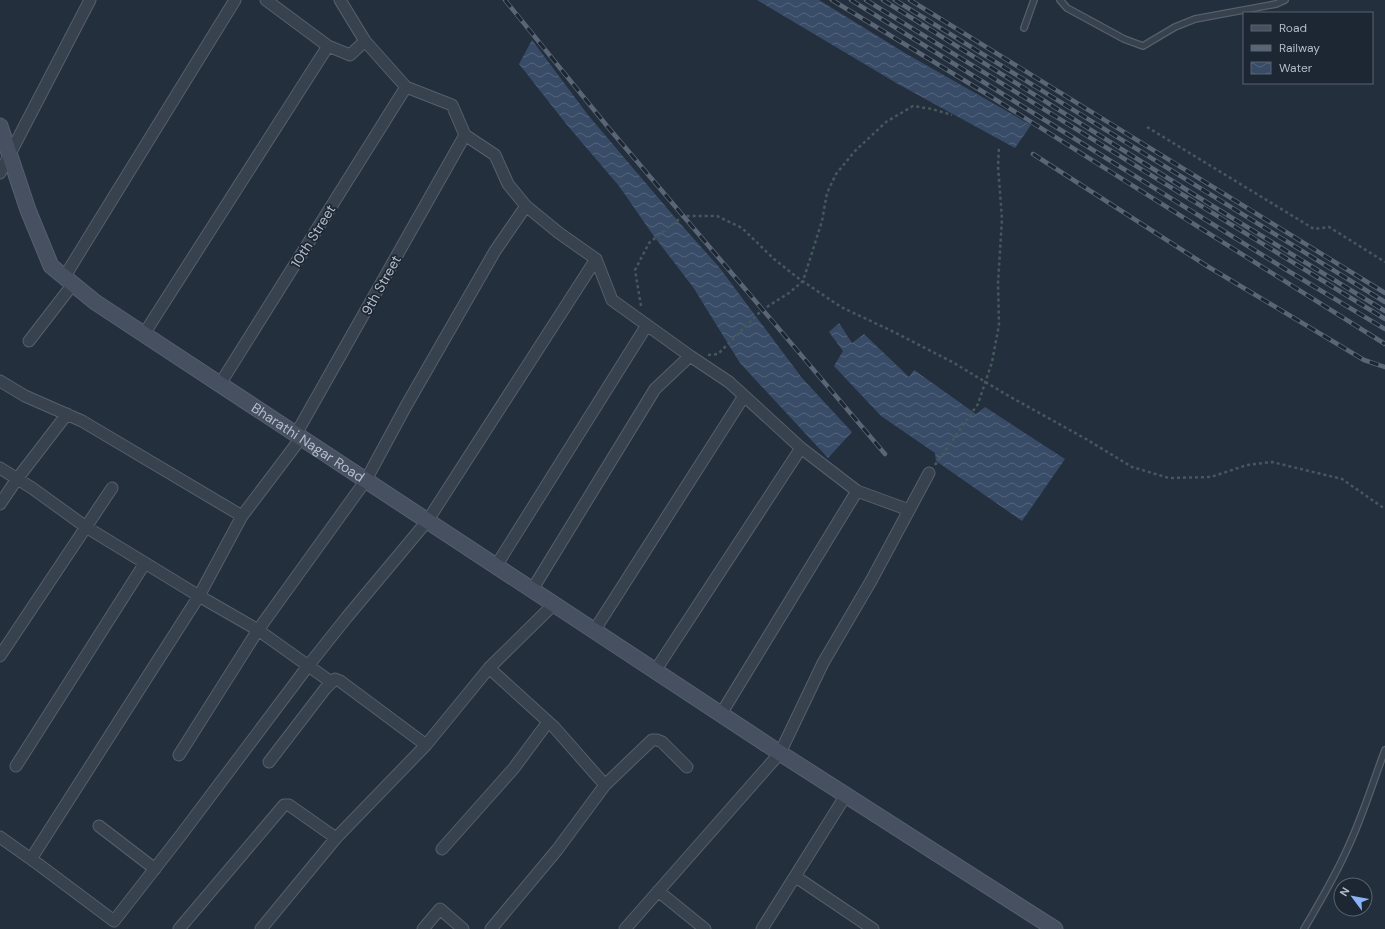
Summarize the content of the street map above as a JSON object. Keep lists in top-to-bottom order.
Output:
{
  "streets": {
    "main road": ["Bharathi Nagar Road"],
    "street": ["10th Street", "9th Street"]
  },
  "crossings": [
    ["10th Street", "Bharathi Nagar Road"],
    ["9th Street", "Bharathi Nagar Road"]
  ],
  "legend": ["Road", "Railway", "Water"],
  "north": "top left"
}
